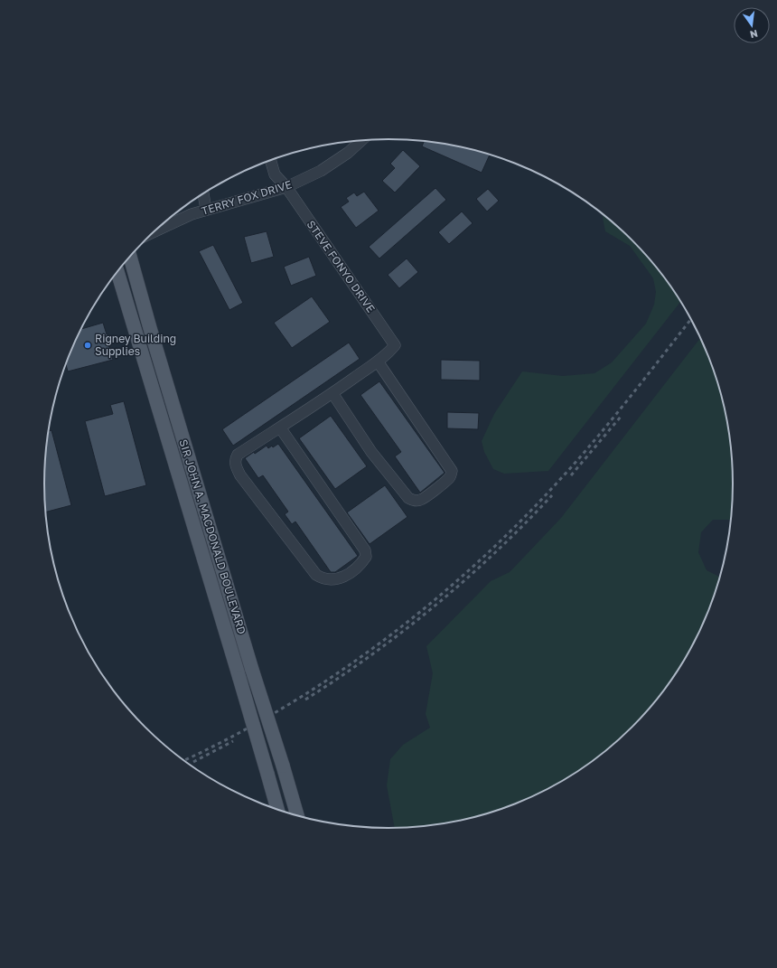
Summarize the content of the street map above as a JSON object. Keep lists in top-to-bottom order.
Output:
{
  "streets": {
    "main road": ["SIR JOHN A. MACDONALD BOULEVARD"],
    "street": ["TERRY FOX DRIVE", "STEVE FONYO DRIVE"]
  },
  "crossings": [
    ["TERRY FOX DRIVE", "STEVE FONYO DRIVE"]
  ],
  "places": ["Rigney Building Supplies"],
  "north": "bottom"
}
